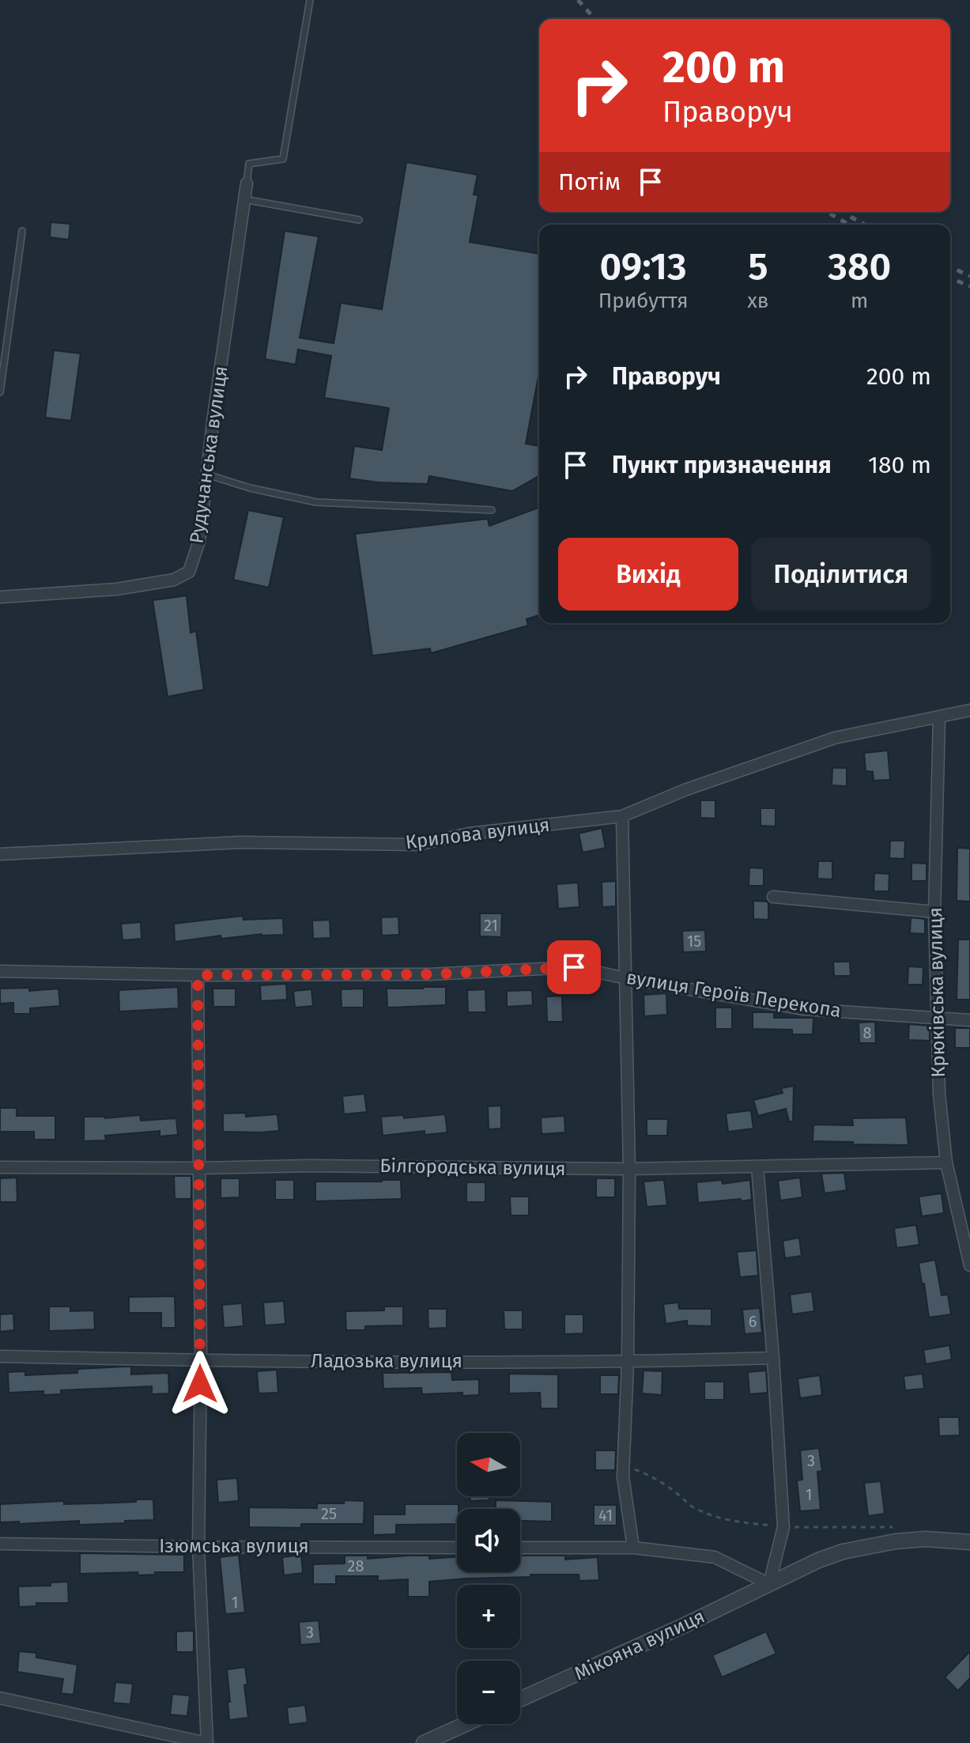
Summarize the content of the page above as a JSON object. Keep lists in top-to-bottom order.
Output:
{
  "streets": {
    "street": [
      "Рудучанська вулиця",
      "Крилова вулиця",
      "Крюківська вулиця",
      "вулиця Героїв Перекопа",
      "Білгородська вулиця",
      "Ладозька вулиця",
      "Ізюмська вулиця",
      "Мікояна вулиця"
    ]
  },
  "crossings": [
    ["Крилова вулиця", "Крюківська вулиця"],
    ["Крюківська вулиця", "вулиця Героїв Перекопа"],
    ["Крюківська вулиця", "Білгородська вулиця"]
  ],
  "house_numbers": [
    "21",
    "15",
    "8",
    "6",
    "3",
    "1",
    "25",
    "41",
    "28",
    "1",
    "3"
  ],
  "north": "left",
  "page": {
    "turn": ["200 m", "Праворуч"],
    "then": "Потім",
    "eta": [
      "09:13",
      "Прибуття",
      "5",
      "хв",
      "380",
      "m"
    ],
    "list": [
      {
        "name": "Праворуч",
        "value": "200 m"
      },
      {
        "name": "Пункт призначення",
        "value": "180 m"
      }
    ],
    "buttons": ["Вихід", "Поділитися"],
    "map_buttons": ["+", "−"]
  }
}
